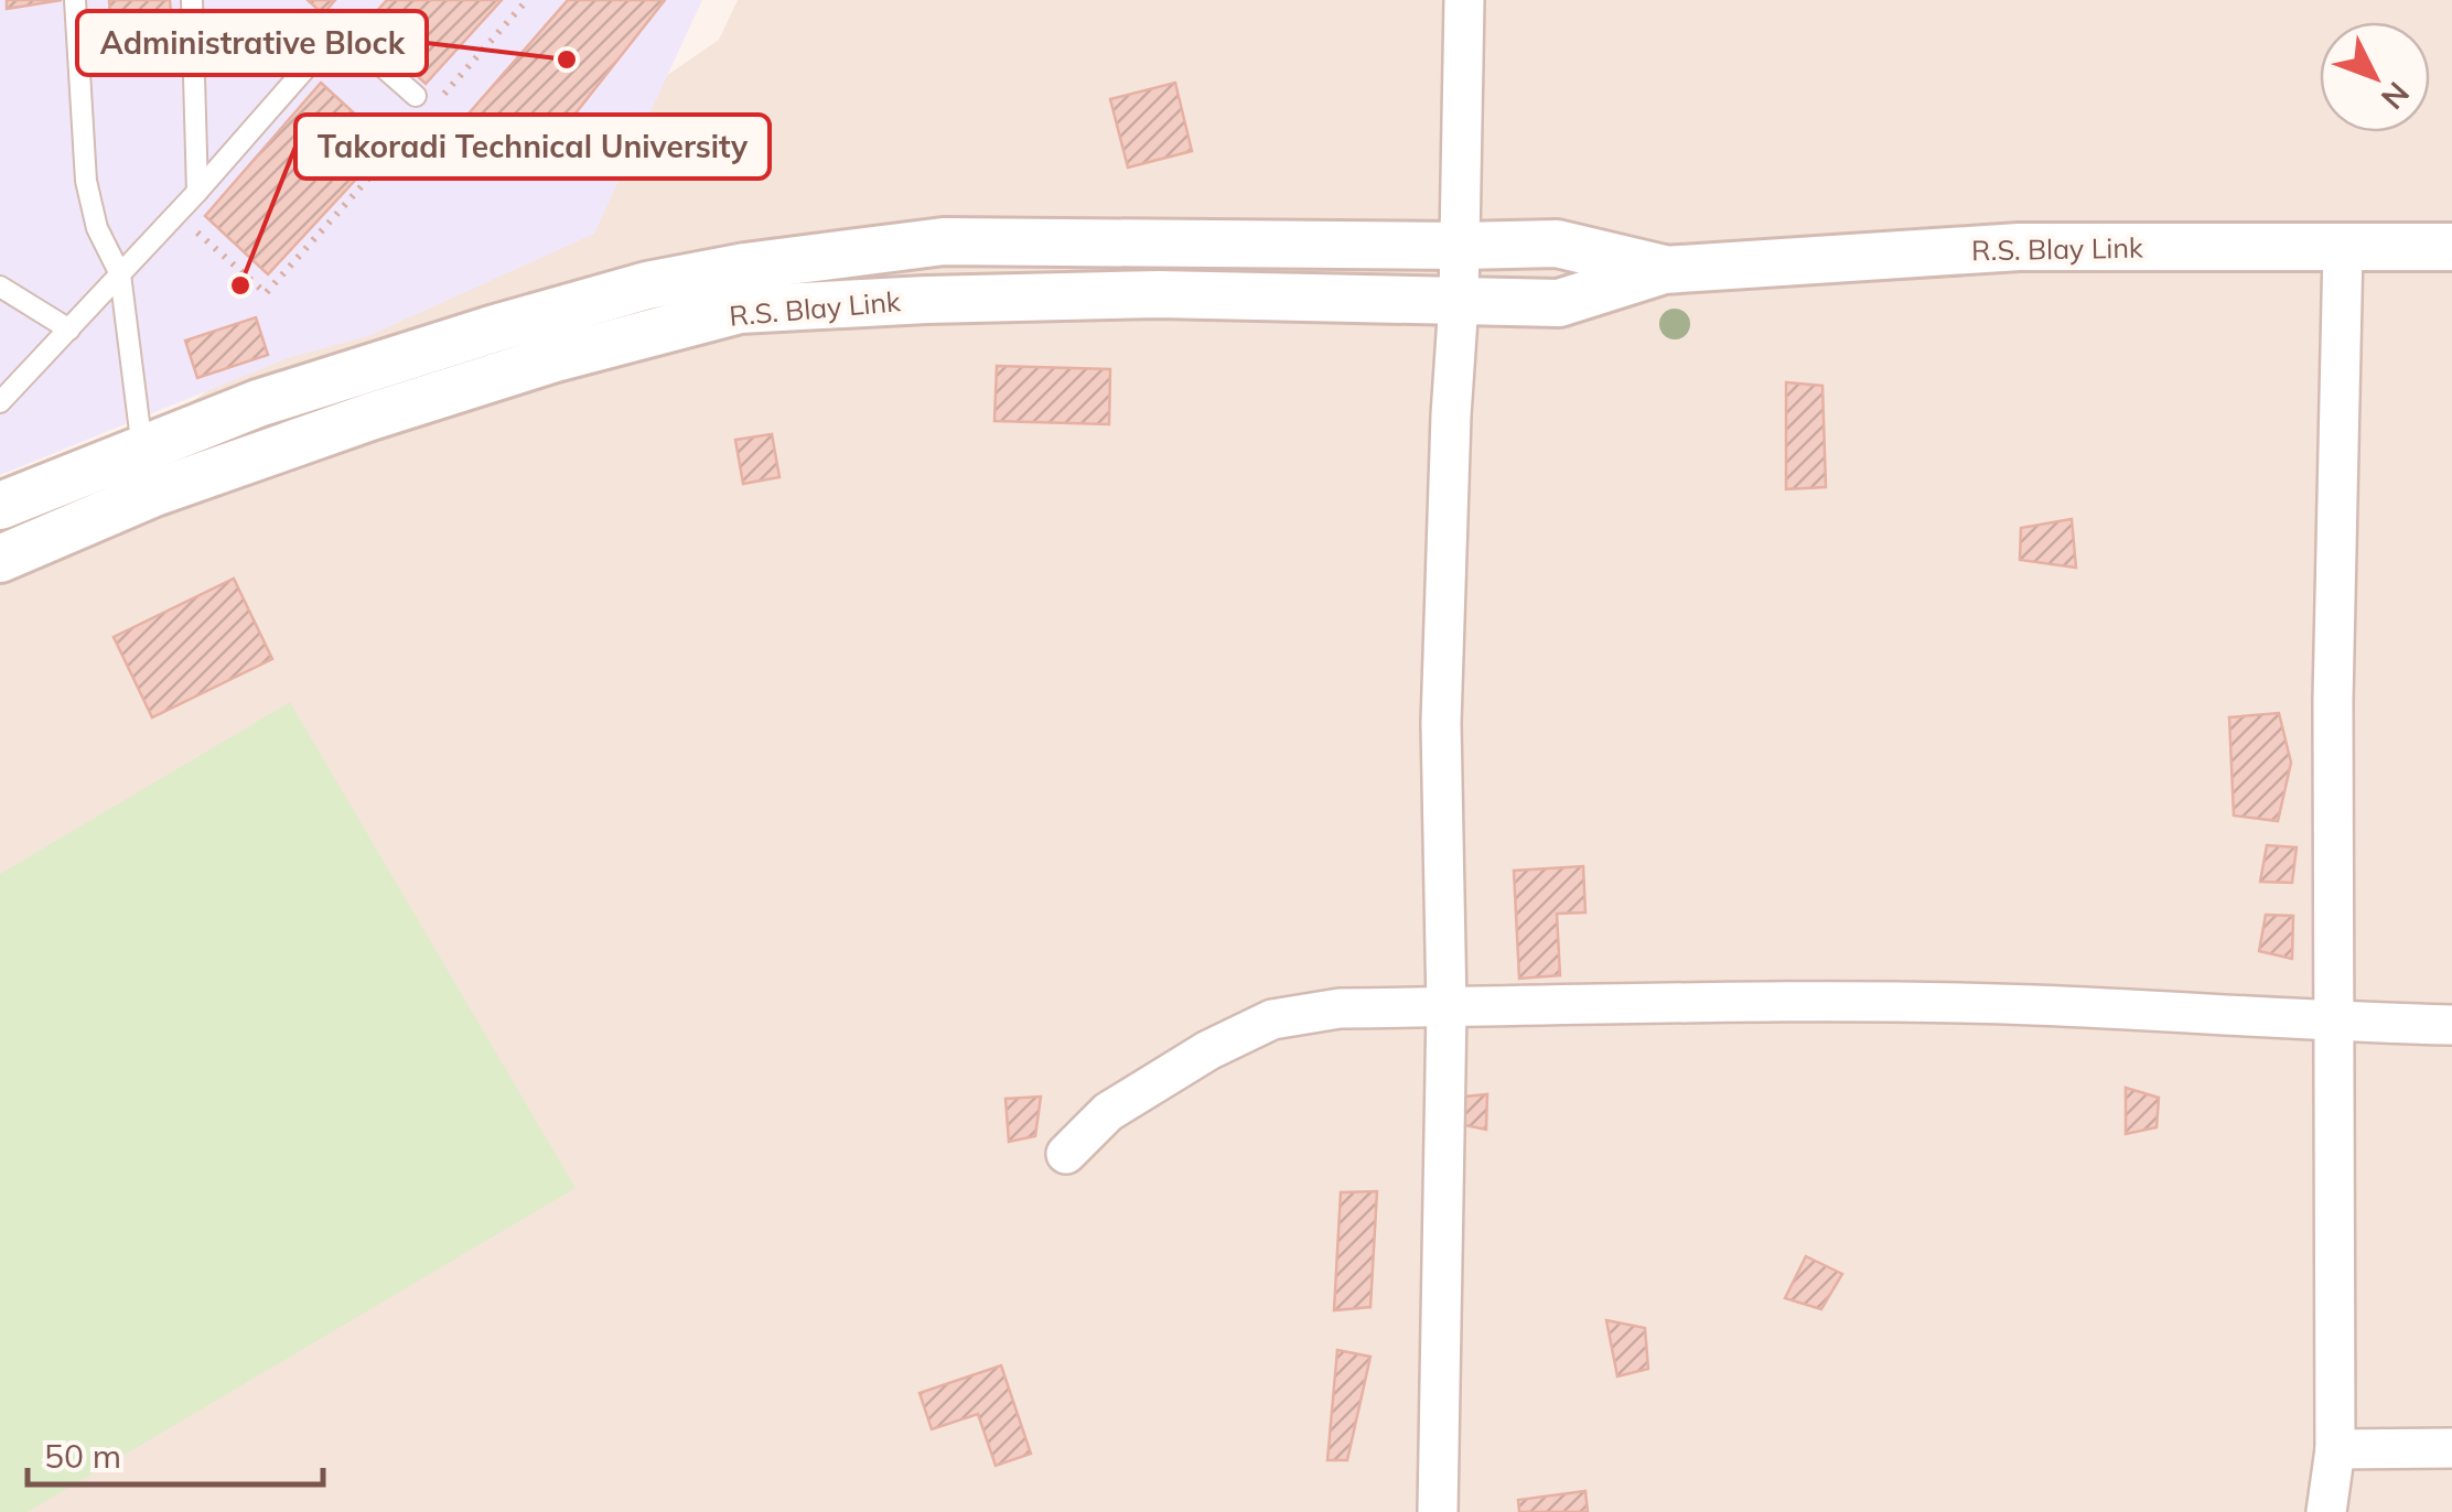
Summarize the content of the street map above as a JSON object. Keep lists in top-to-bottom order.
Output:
{
  "streets": {
    "street": ["R.S. Blay Link"]
  },
  "places": ["Administrative Block", "Takoradi Technical University"],
  "scale_bar": "50 m",
  "north": "bottom right"
}
